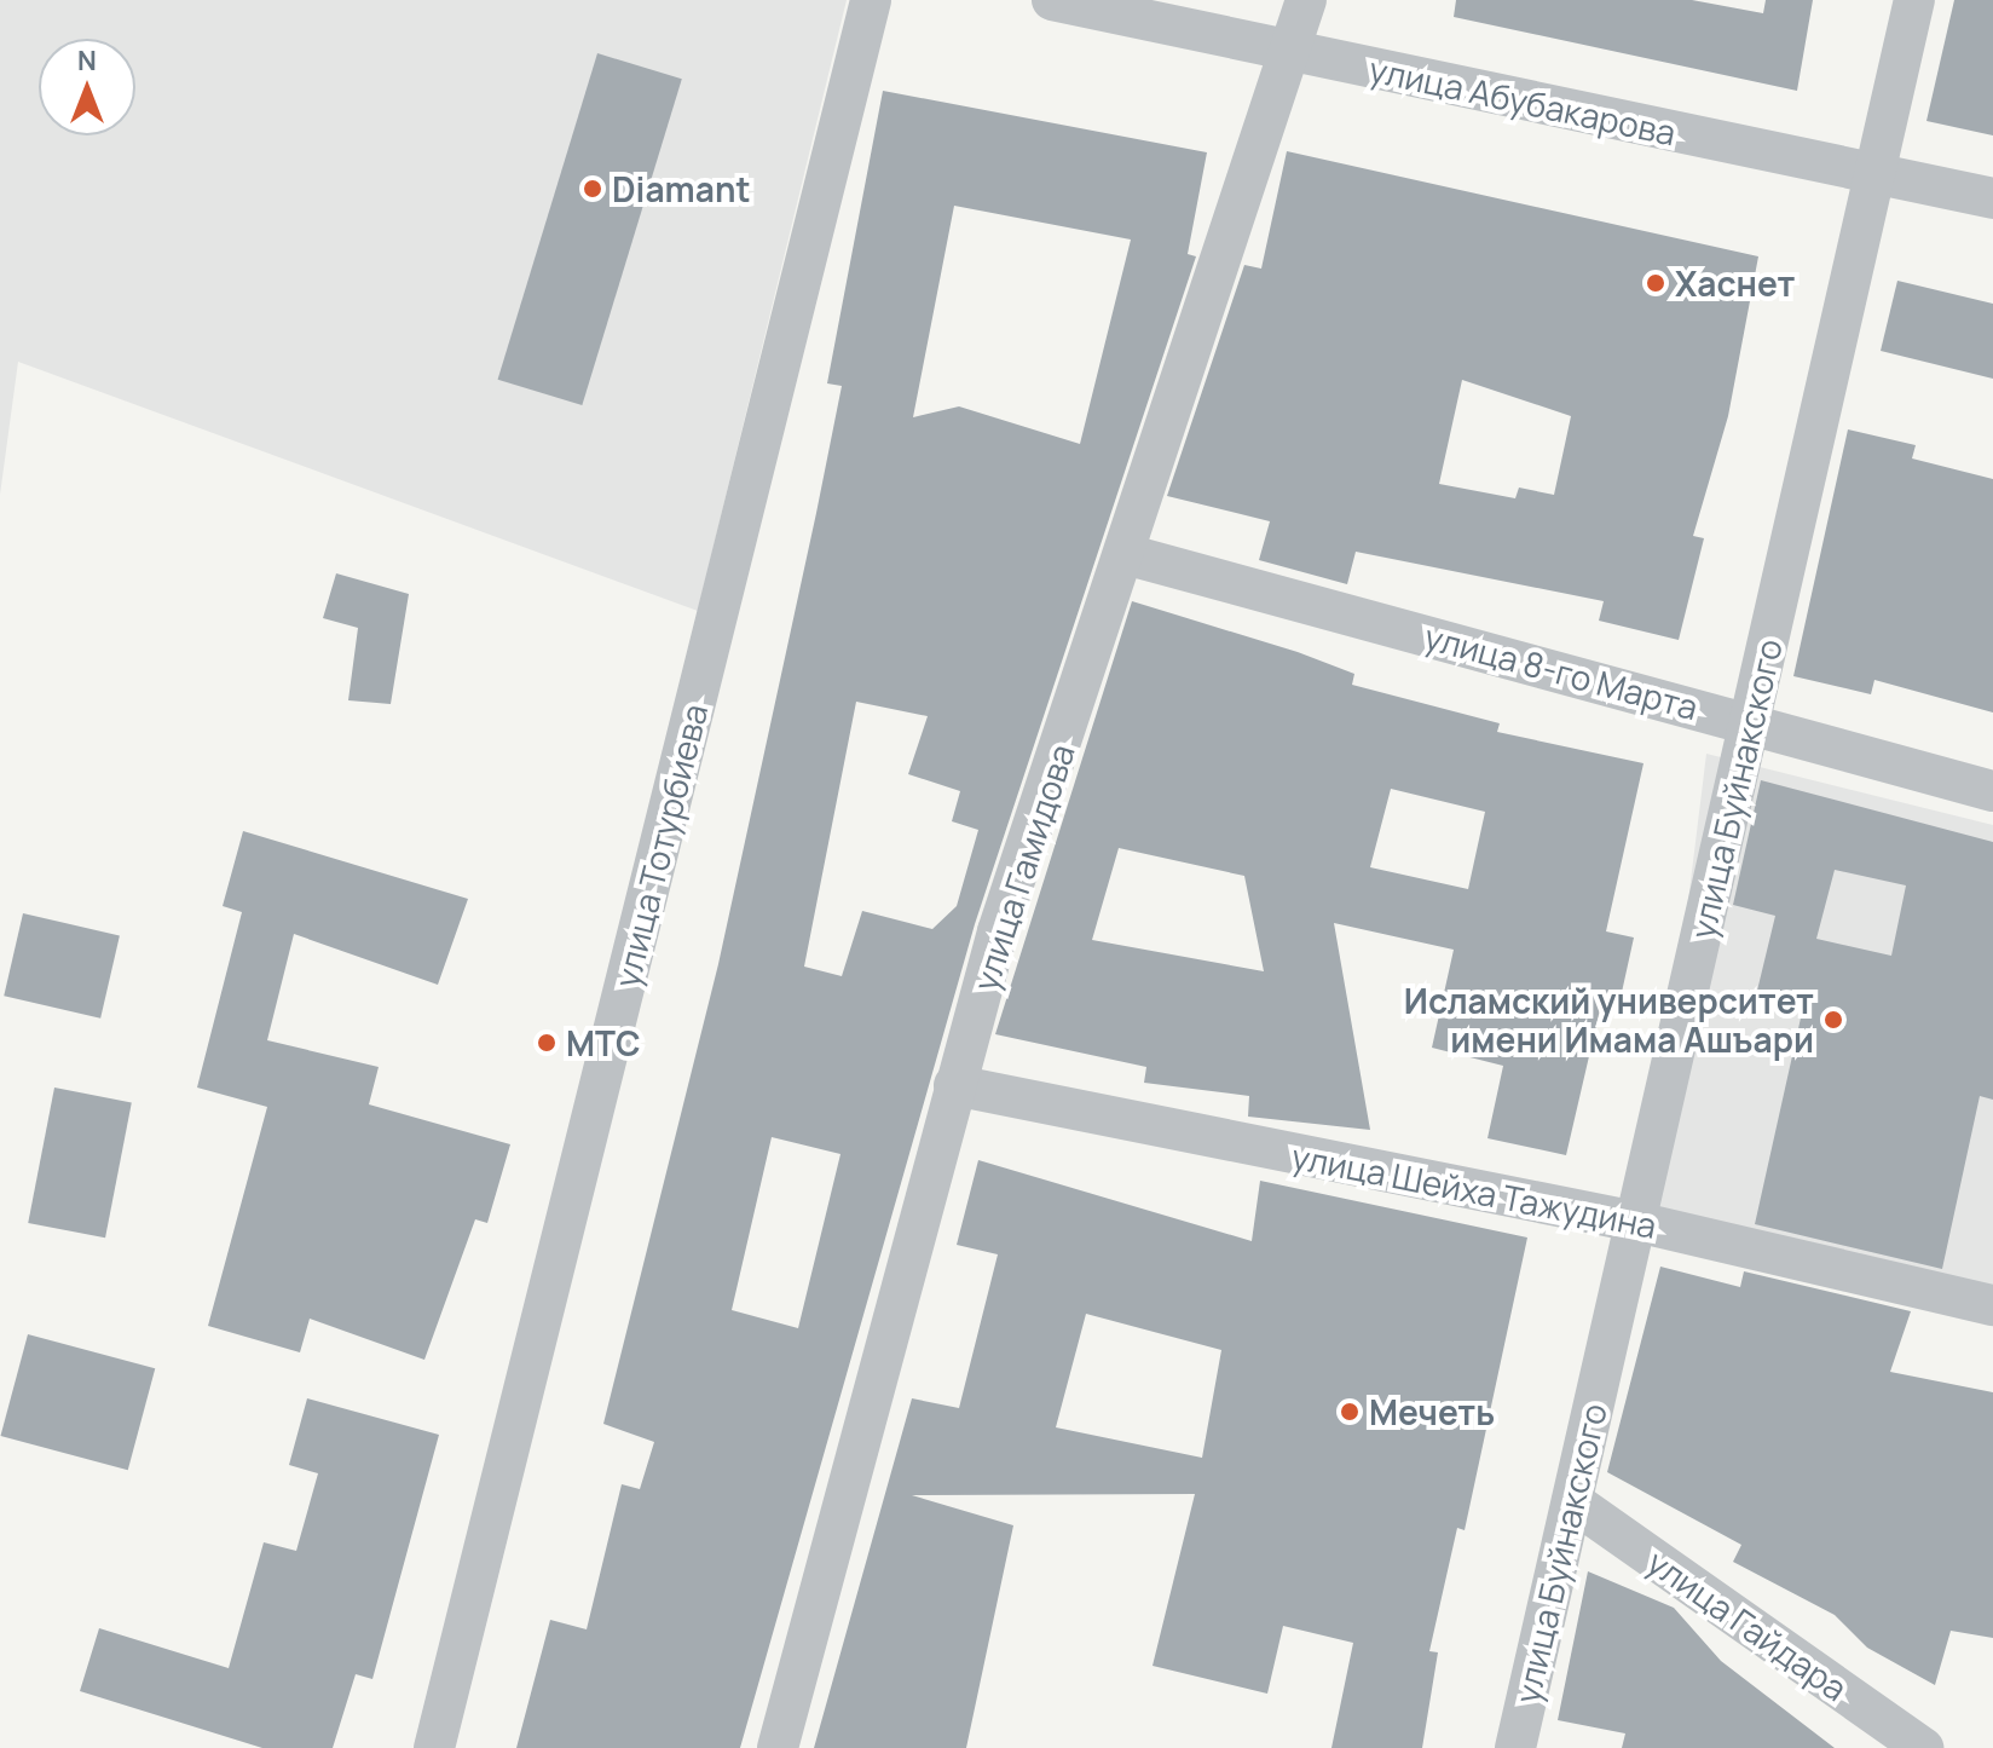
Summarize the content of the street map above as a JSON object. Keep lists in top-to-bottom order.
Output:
{
  "streets": {
    "street": [
      "улица Абубакарова",
      "улица 8-го Марта",
      "улица Буйнакского",
      "улица Тотурбиева",
      "улица Гамидова",
      "улица Шейха Тажудина",
      "улица Гайдара"
    ]
  },
  "crossings": [
    ["улица Абубакарова", "улица Буйнакского"],
    ["улица Абубакарова", "улица Гамидова"],
    ["улица 8-го Марта", "улица Буйнакского"],
    ["улица 8-го Марта", "улица Гамидова"],
    ["улица Буйнакского", "улица Шейха Тажудина"],
    ["улица Буйнакского", "улица Гайдара"],
    ["улица Гамидова", "улица Шейха Тажудина"]
  ],
  "places": [
    "Diamant",
    "Хаснет",
    "Исламский университет имени Имама Ашъари",
    "МТС",
    "Мечеть"
  ],
  "north": "top"
}
